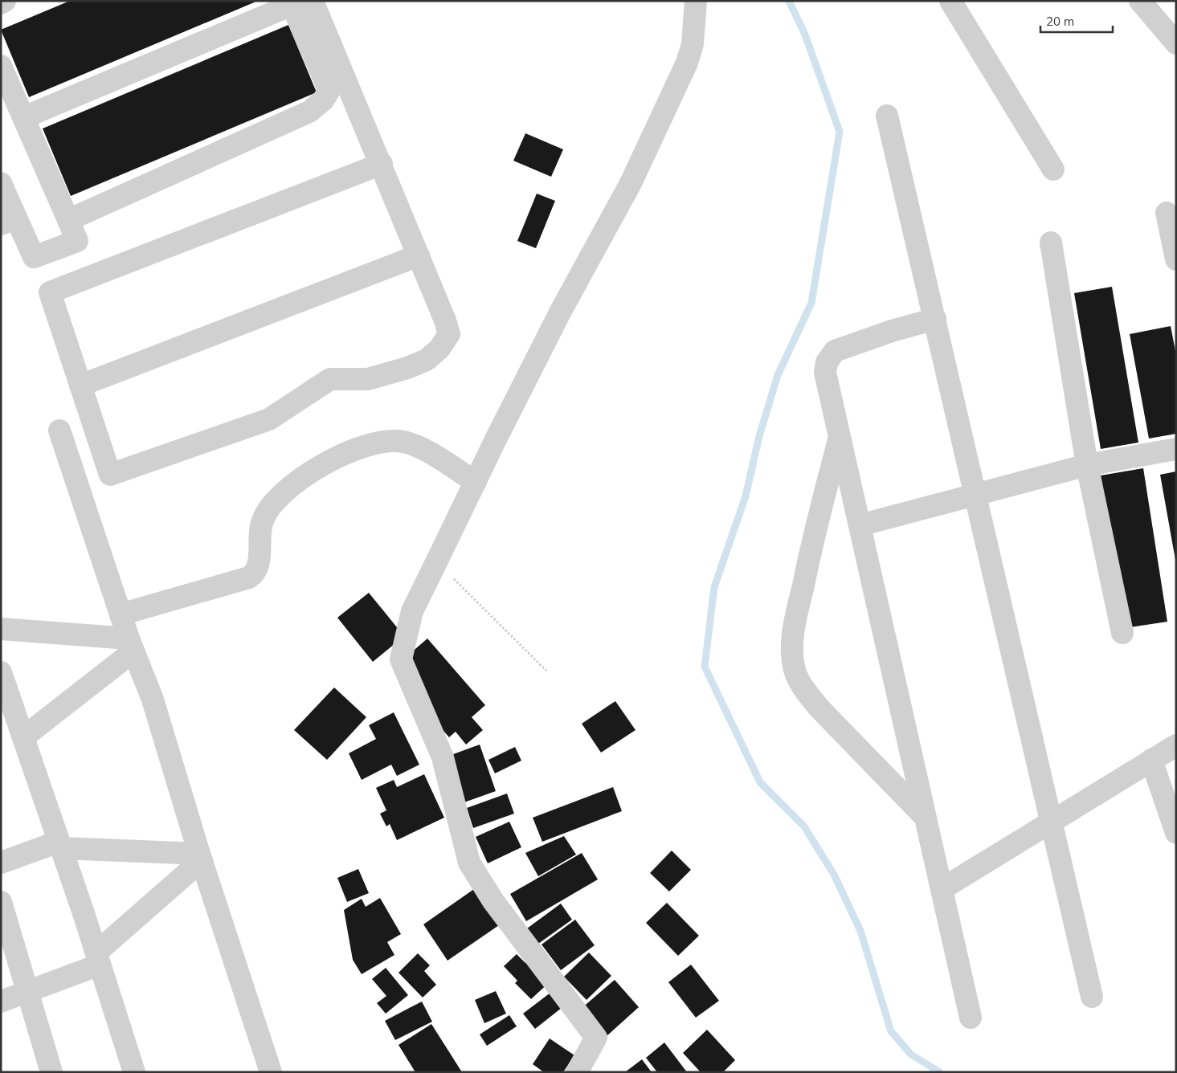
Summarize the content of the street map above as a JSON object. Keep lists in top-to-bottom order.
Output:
{
  "scale_bar": "20 m"
}
